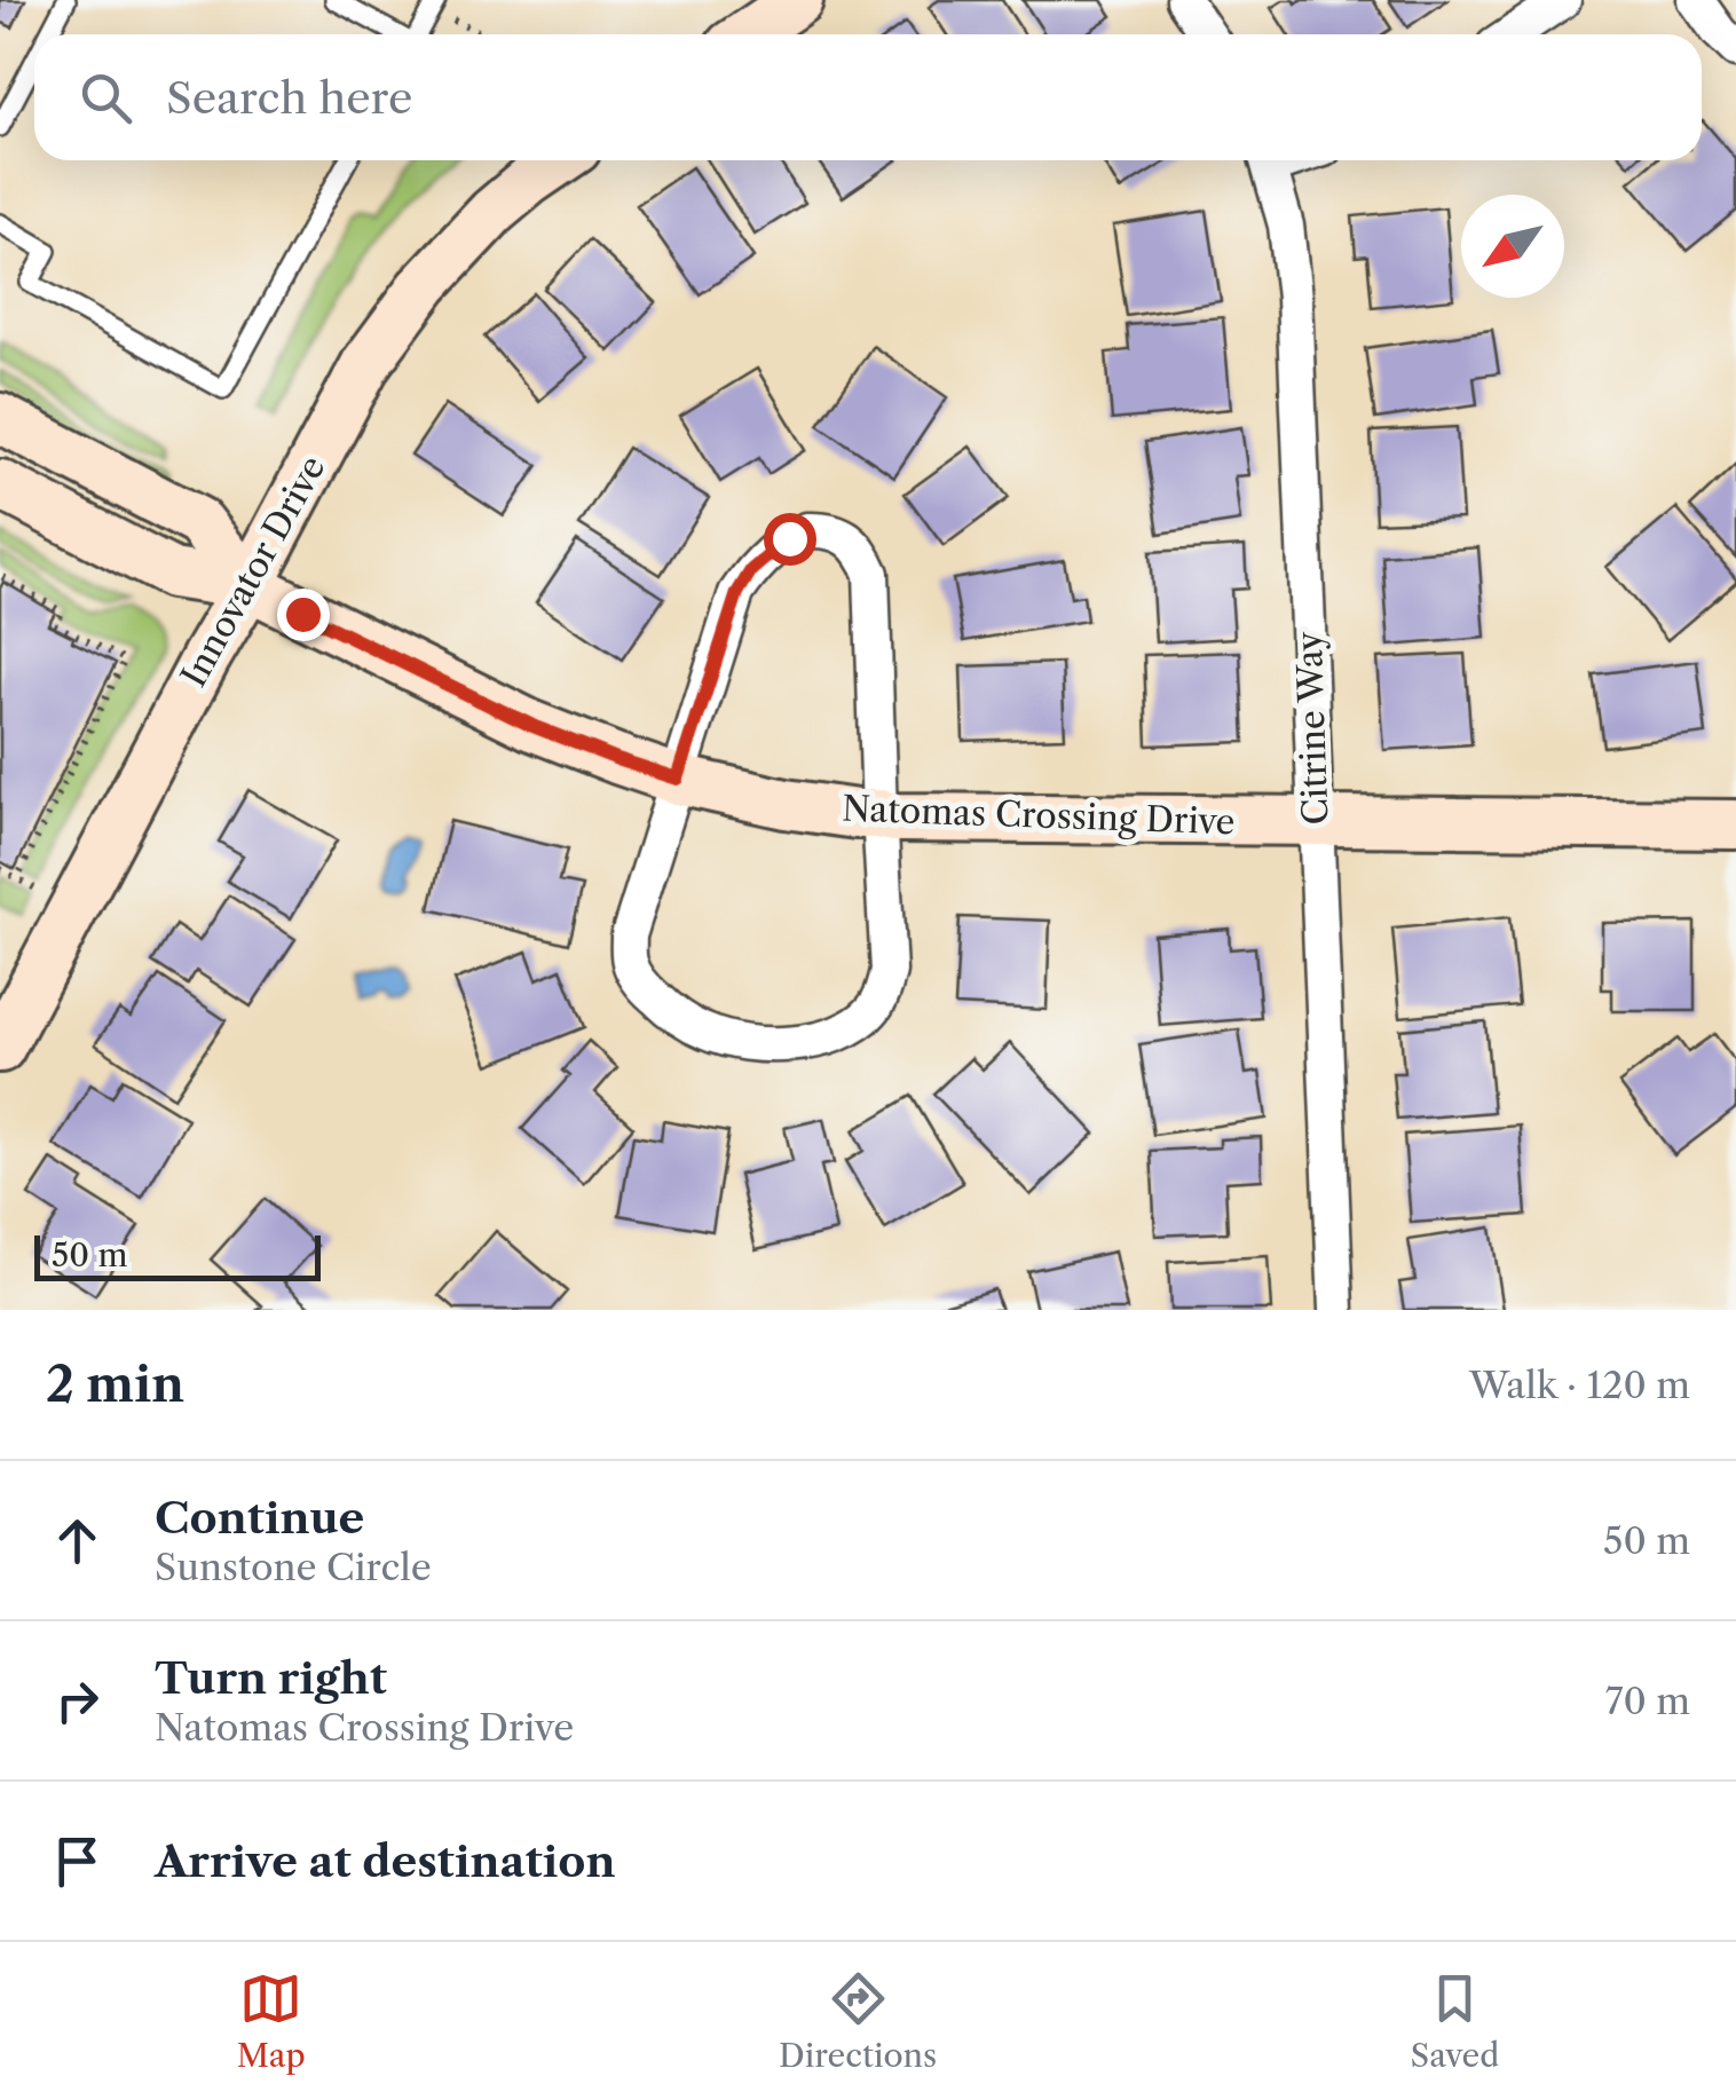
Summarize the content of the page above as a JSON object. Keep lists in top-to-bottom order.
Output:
{
  "streets": {
    "street": ["Innovator Drive", "Citrine Way", "Natomas Crossing Drive"]
  },
  "crossings": [
    ["Innovator Drive", "Natomas Crossing Drive"],
    ["Citrine Way", "Natomas Crossing Drive"]
  ],
  "scale_bar": "50 m",
  "north": "bottom left",
  "page": {
    "search": "Search here",
    "scale": "50 m",
    "heading": ["2 min", "Walk · 120 m"],
    "list": [
      ["Continue", "Sunstone Circle", "50 m"],
      ["Turn right", "Natomas Crossing Drive", "70 m"],
      "Arrive at destination"
    ],
    "nav": ["Map", "Directions", "Saved"]
  }
}
